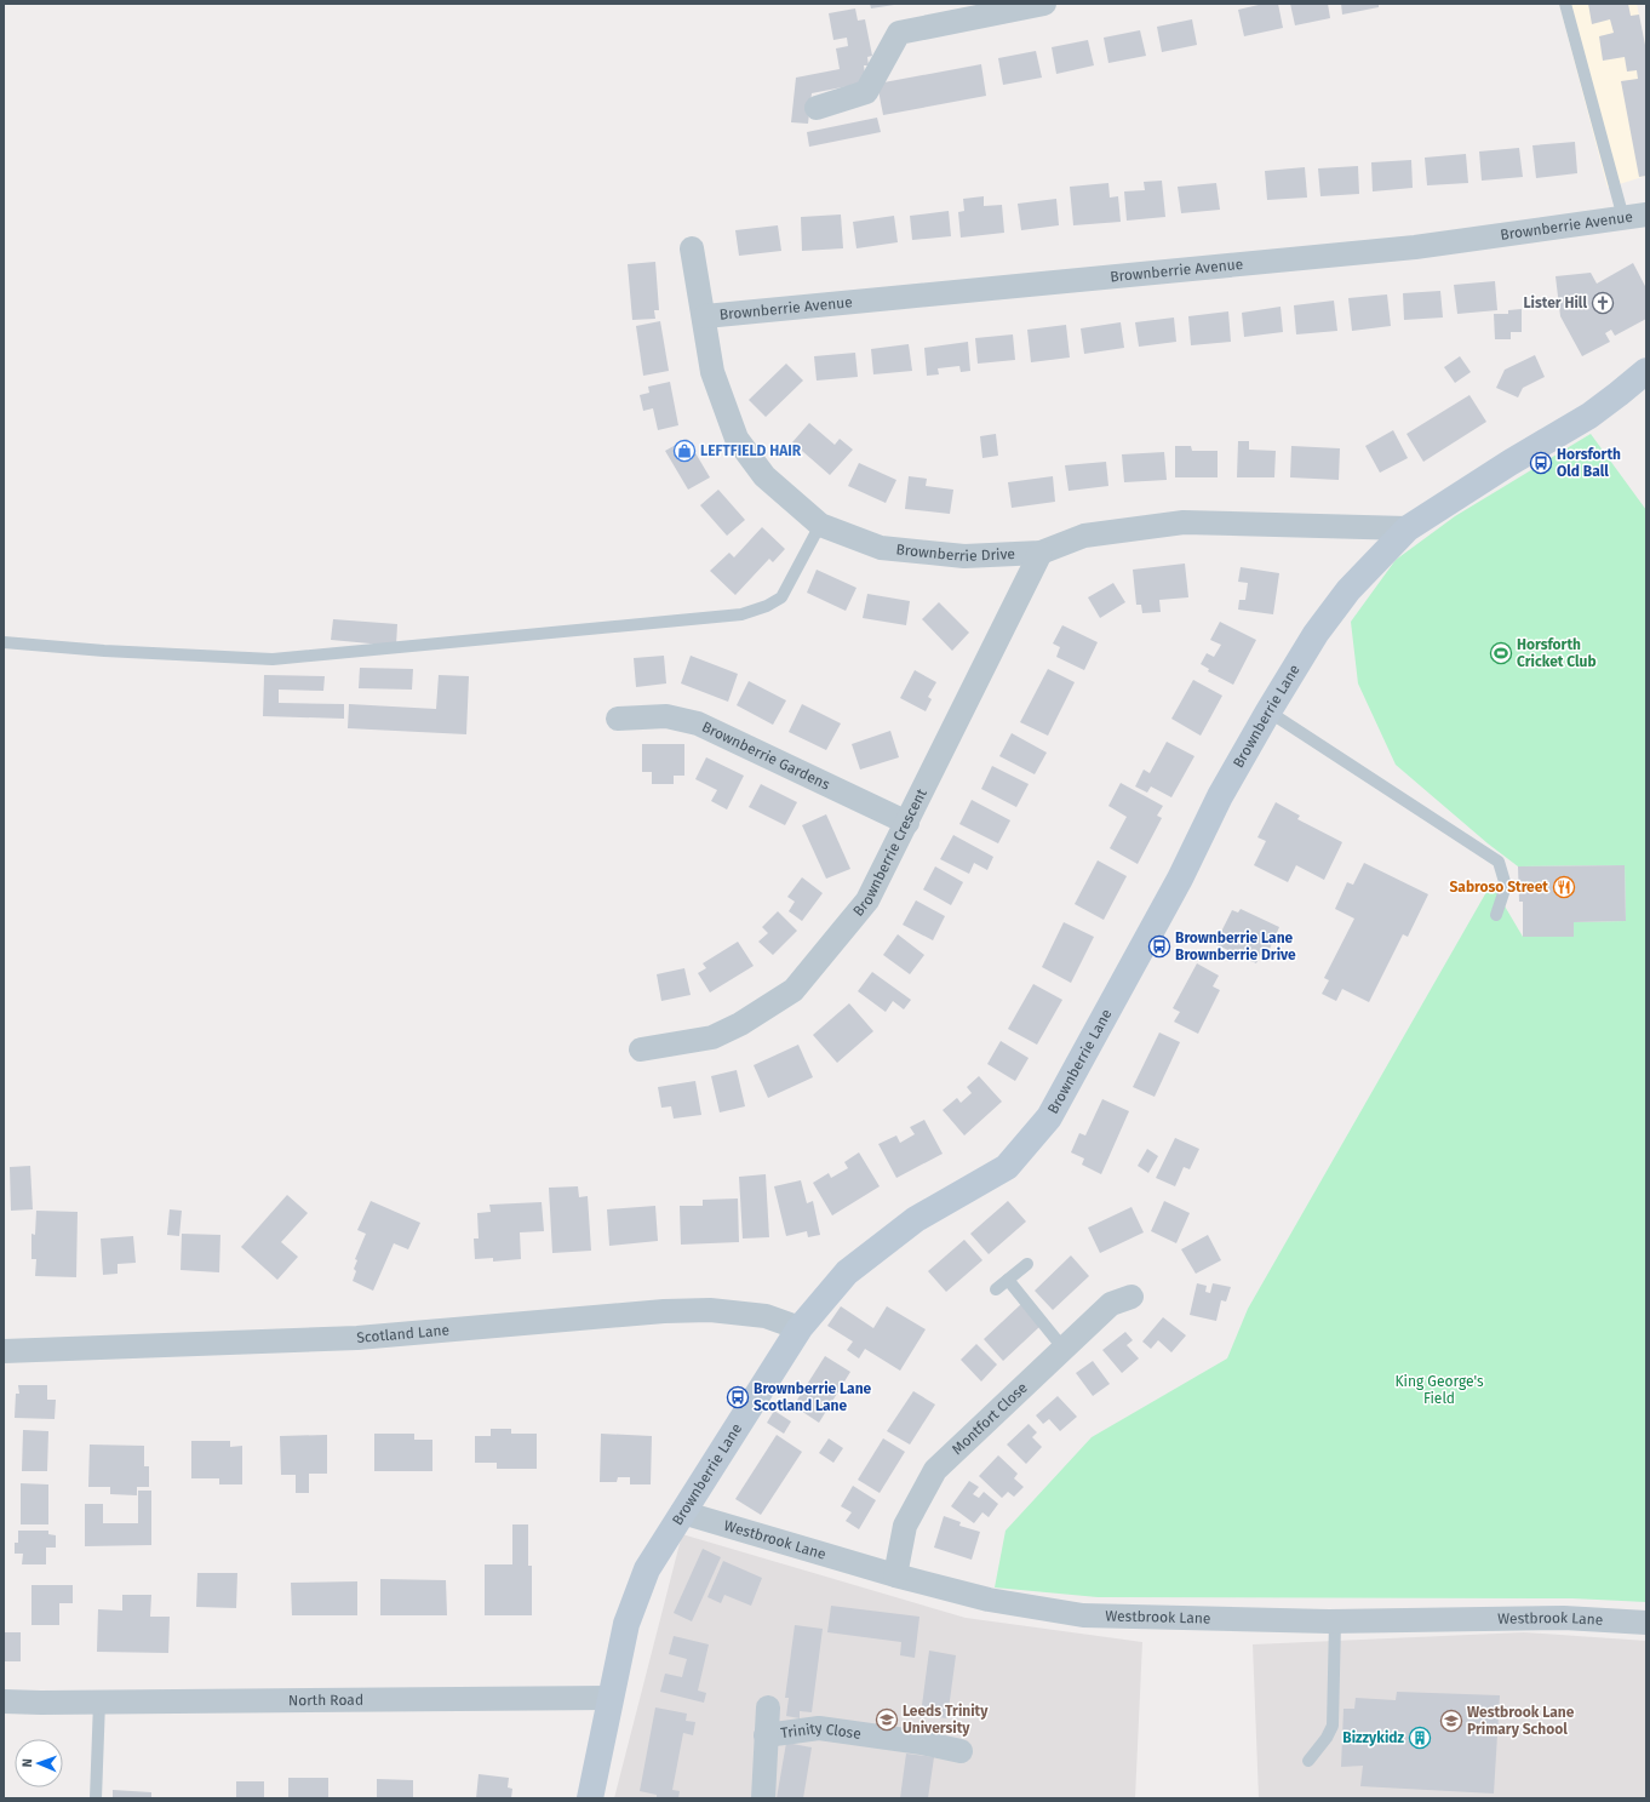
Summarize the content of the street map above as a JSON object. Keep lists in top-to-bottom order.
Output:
{
  "streets": {
    "street": [
      "Brownberrie Avenue",
      "Brownberrie Drive",
      "Brownberrie Lane",
      "Brownberrie Gardens",
      "Brownberrie Crescent",
      "Scotland Lane",
      "Montfort Close",
      "Westbrook Lane",
      "North Road",
      "Trinity Close"
    ]
  },
  "crossings": [
    ["Brownberrie Avenue", "Brownberrie Drive"],
    ["Brownberrie Drive", "Brownberrie Lane"],
    ["Brownberrie Drive", "Brownberrie Crescent"],
    ["Brownberrie Lane", "Scotland Lane"],
    ["Brownberrie Lane", "Westbrook Lane"],
    ["Brownberrie Lane", "North Road"],
    ["Brownberrie Gardens", "Brownberrie Crescent"],
    ["Montfort Close", "Westbrook Lane"]
  ],
  "parks": ["King George's Field"],
  "places": {
    "church": ["Lister Hill"],
    "shop": ["LEFTFIELD HAIR"],
    "bus stop": ["Horsforth Old Ball", "Brownberrie Lane Brownberrie Drive", "Brownberrie Lane Scotland Lane"],
    "sports": ["Horsforth Cricket Club"],
    "restaurant": ["Sabroso Street"],
    "school or university": ["Leeds Trinity University", "Westbrook Lane Primary School"],
    "building": ["Bizzykidz"]
  },
  "north": "left"
}
